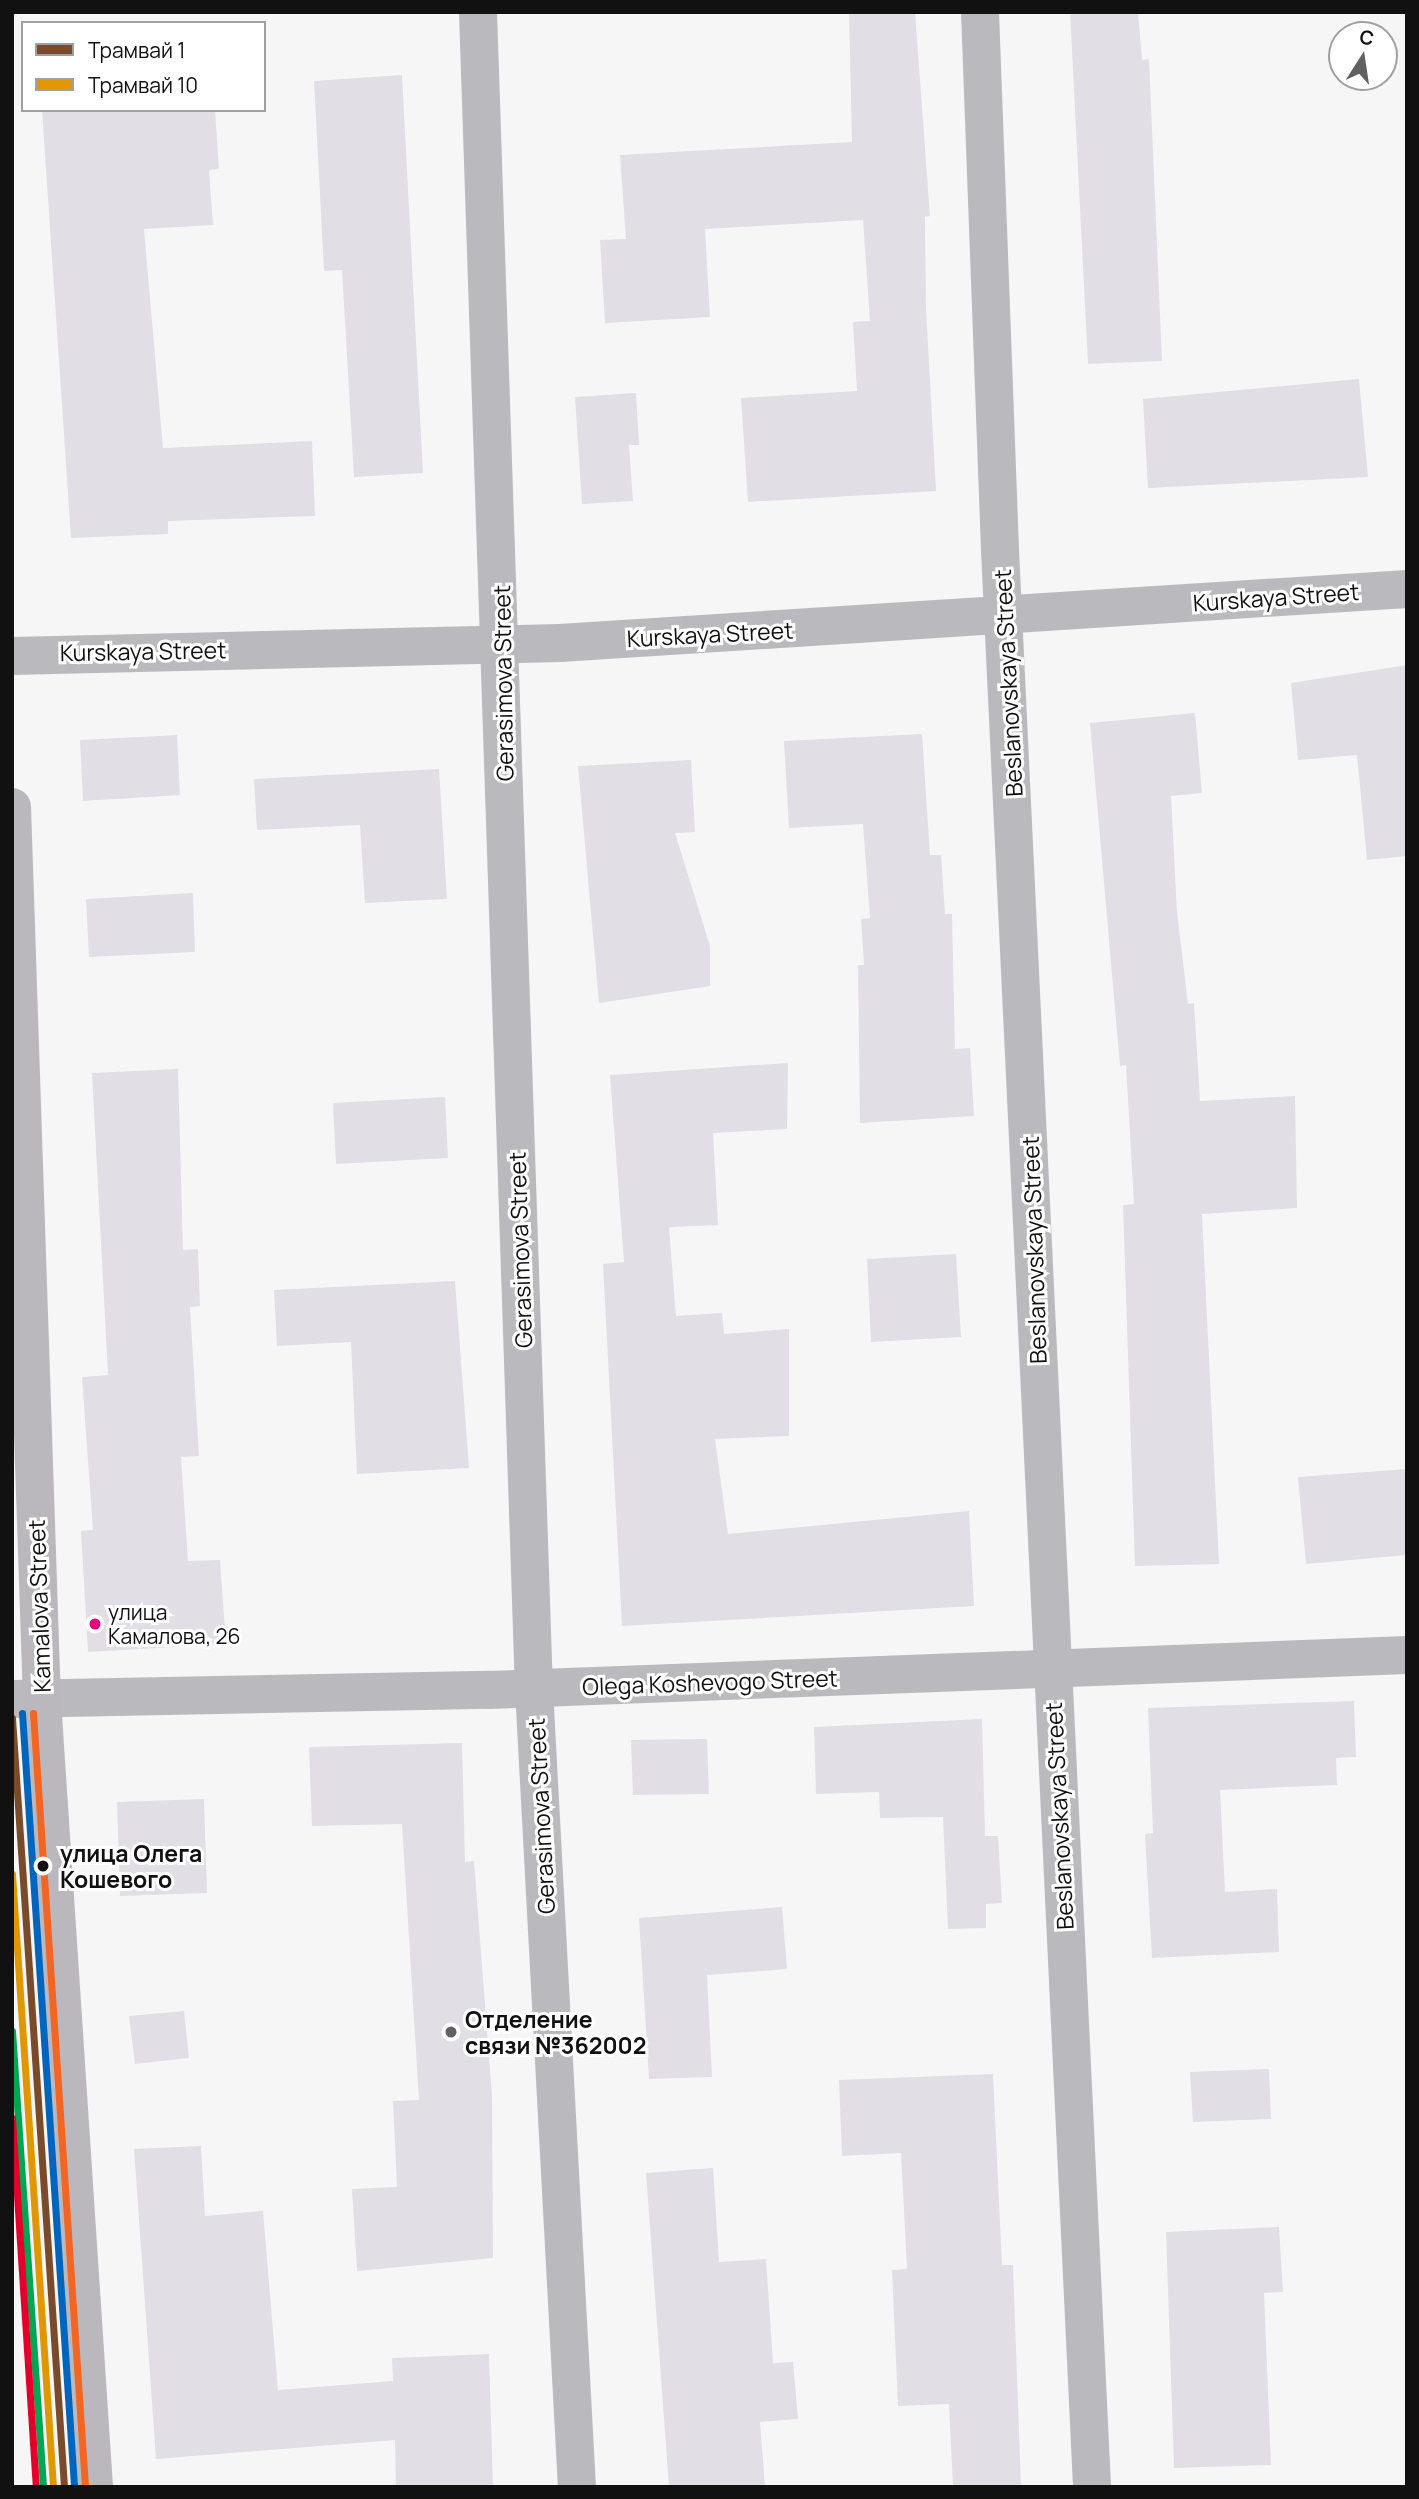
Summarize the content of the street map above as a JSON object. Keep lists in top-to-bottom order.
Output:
{
  "streets": {
    "street": [
      "Kurskaya Street",
      "Gerasimova Street",
      "Beslanovskaya Street",
      "Kamalova Street",
      "Olega Koshevogo Street"
    ]
  },
  "crossings": [
    ["Kurskaya Street", "Gerasimova Street"],
    ["Kurskaya Street", "Beslanovskaya Street"],
    ["Gerasimova Street", "Olega Koshevogo Street"],
    ["Beslanovskaya Street", "Olega Koshevogo Street"],
    ["Kamalova Street", "Olega Koshevogo Street"]
  ],
  "places": ["улица Камалова, 26", "улица Олега Кошевого", "Отделение связи №362002"],
  "lines": ["tram line 1", "tram line 10"],
  "legend": ["Трамвай 1", "Трамвай 10"],
  "north": "top"
}
